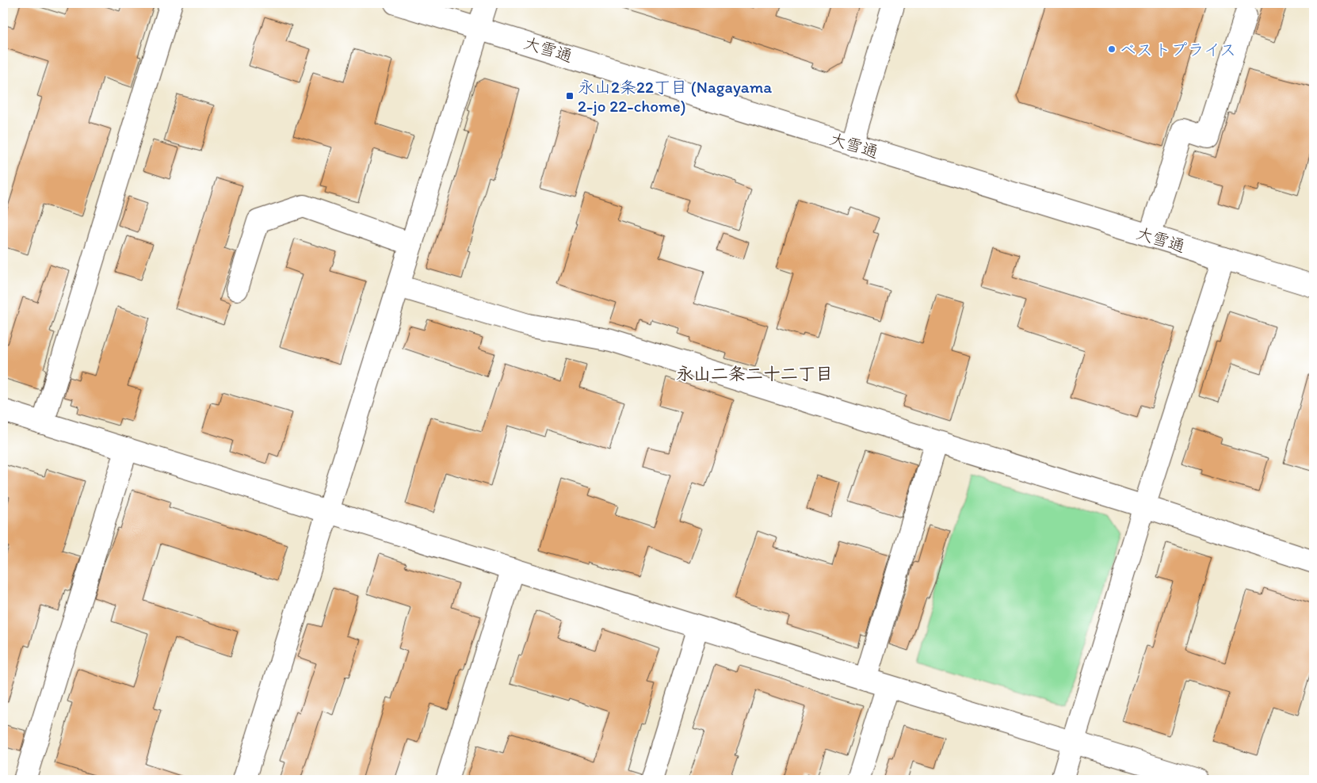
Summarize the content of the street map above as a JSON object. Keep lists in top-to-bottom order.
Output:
{
  "streets": {
    "main road": ["大雪通"]
  },
  "districts": ["永山二条二十二丁目"],
  "places": {
    "other": ["ベストプライス"],
    "transit": ["永山2条22丁目 (Nagayama 2-jo 22-chome)"]
  }
}
